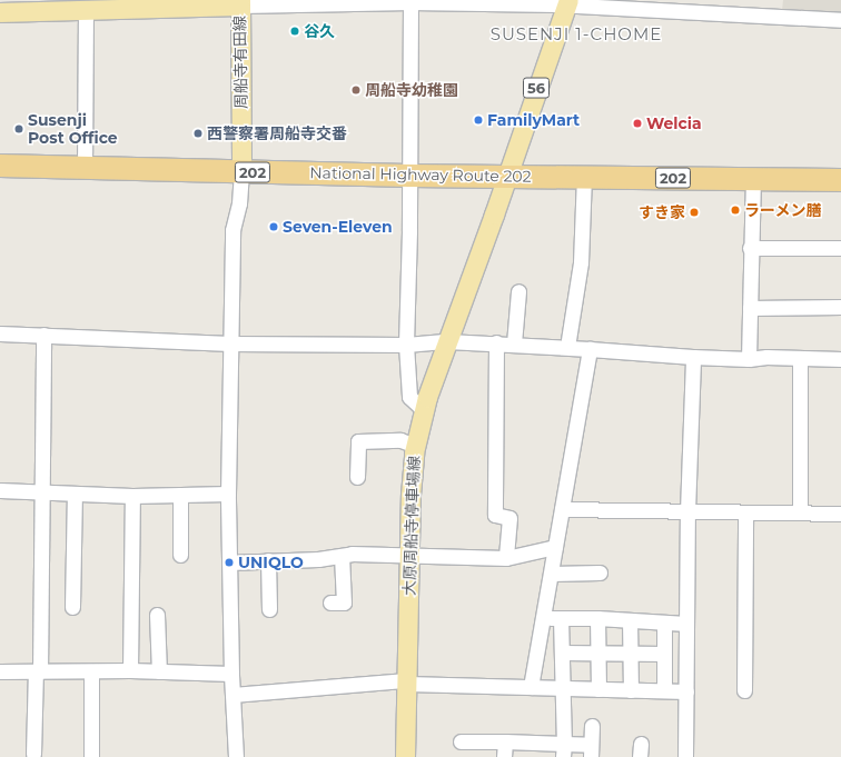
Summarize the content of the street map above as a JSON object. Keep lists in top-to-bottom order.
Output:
{
  "streets": {
    "highway": ["202", "National Highway Route 202"],
    "main road": ["周船寺有田線", "56", "大原周船寺停車場線"]
  },
  "crossings": [
    ["周船寺有田線", "National Highway Route 202"],
    ["56", "National Highway Route 202"],
    ["56", "大原周船寺停車場線"],
    ["National Highway Route 202", "大原周船寺停車場線"]
  ],
  "districts": ["SUSENJI 1-CHOME"],
  "places": [
    "谷久",
    "周船寺幼稚園",
    "FamilyMart",
    "Welcia",
    "Susenji Post Office",
    "西警察署周船寺交番",
    "ラーメン膳",
    "すき家",
    "Seven-Eleven",
    "UNIQLO"
  ]
}
